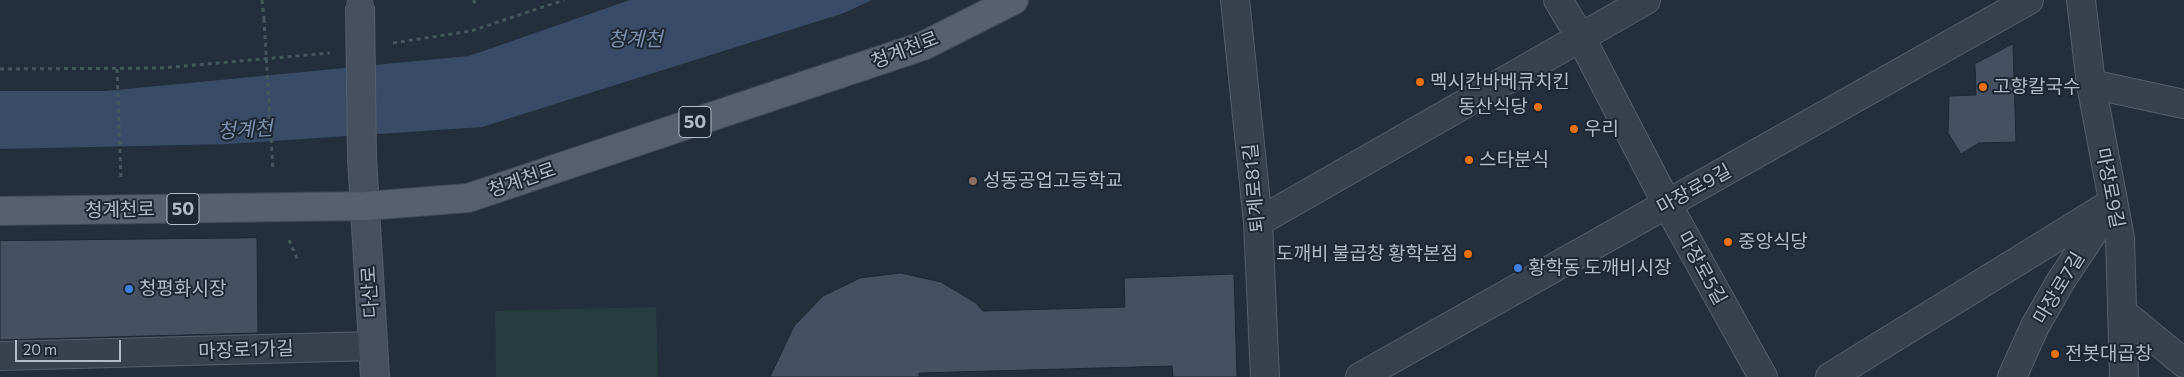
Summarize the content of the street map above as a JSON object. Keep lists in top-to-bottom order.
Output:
{
  "streets": {
    "main road": ["청계천로", "50", "다산로"],
    "street": [
      "퇴계로81길",
      "마장로9길",
      "마장로5길",
      "마장로7길",
      "마장로1가길"
    ]
  },
  "crossings": [
    ["청계천로", "다산로"],
    ["마장로9길", "마장로5길"],
    ["마장로9길", "마장로7길"],
    ["다산로", "마장로1가길"]
  ],
  "water": ["청계천"],
  "places": [
    "멕시칸바베큐치킨",
    "고향칼국수",
    "동산식당",
    "우리",
    "스타분식",
    "성동공업고등학교",
    "중앙식당",
    "도깨비 불곱창 황학본점",
    "황학동 도깨비시장",
    "청평화시장",
    "전봇대곱창"
  ],
  "scale_bar": "20 m"
}
